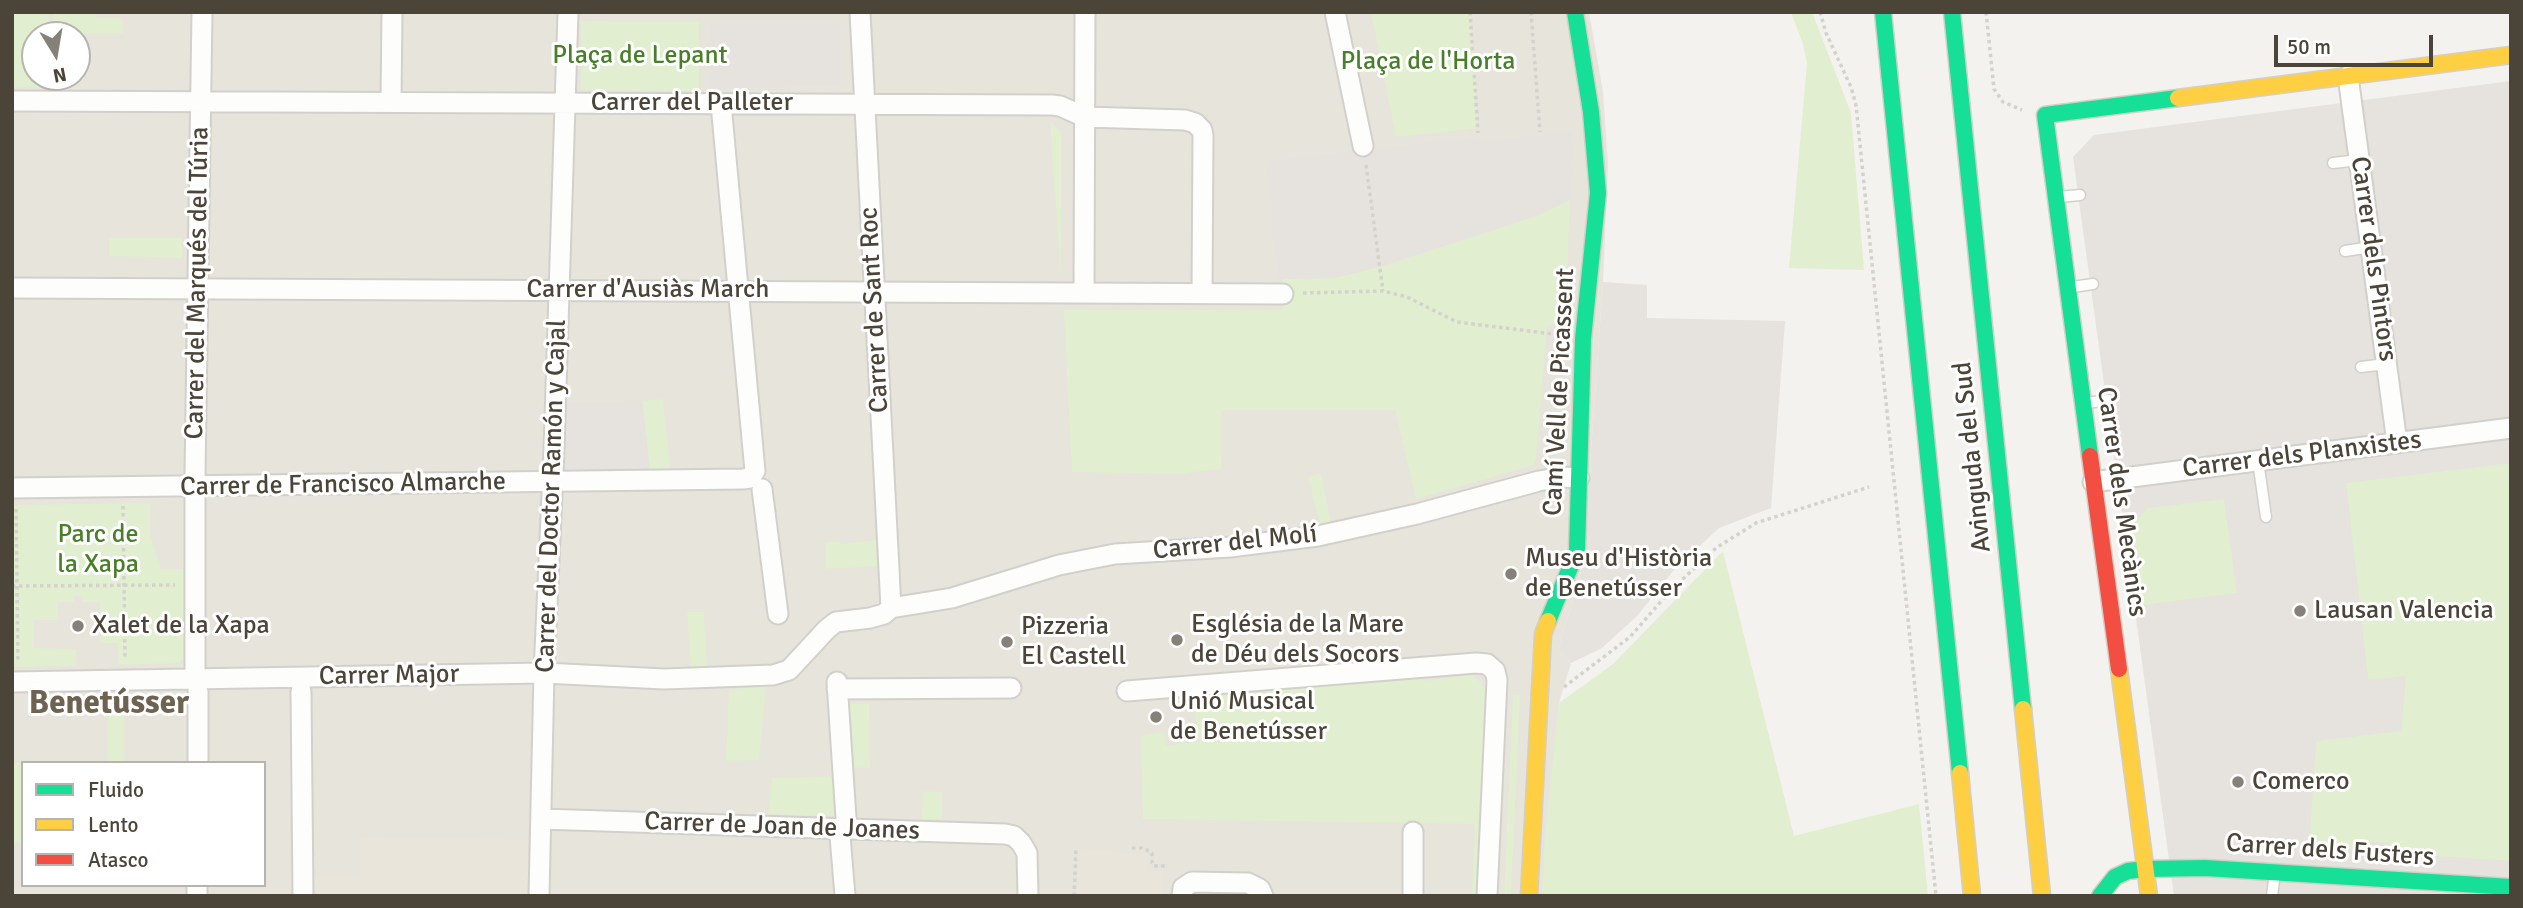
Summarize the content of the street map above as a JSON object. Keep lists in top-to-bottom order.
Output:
{
  "streets": {
    "street": [
      "Carrer del Palleter",
      "Carrer dels Pintors",
      "Carrer del Marqués del Túria",
      "Carrer d'Ausiàs March",
      "Carrer de Sant Roc",
      "Camí Vell de Picassent",
      "Carrer dels Planxistes",
      "Avinguda del Sud",
      "Carrer de Francisco Almarche",
      "Carrer del Doctor Ramón y Cajal",
      "Carrer dels Mecànics",
      "Carrer del Molí",
      "Carrer Major",
      "Carrer de Joan de Joanes",
      "Carrer dels Fusters"
    ]
  },
  "crossings": [
    ["Carrer del Palleter", "Carrer del Marqués del Túria"],
    ["Carrer del Palleter", "Carrer d'Ausiàs March"],
    ["Carrer del Palleter", "Carrer de Sant Roc"],
    ["Carrer del Palleter", "Carrer del Doctor Ramón y Cajal"],
    ["Carrer dels Pintors", "Carrer dels Planxistes"],
    ["Carrer del Marqués del Túria", "Carrer d'Ausiàs March"],
    ["Carrer del Marqués del Túria", "Carrer de Francisco Almarche"],
    ["Carrer del Marqués del Túria", "Carrer Major"],
    ["Carrer d'Ausiàs March", "Carrer de Sant Roc"],
    ["Carrer d'Ausiàs March", "Carrer del Doctor Ramón y Cajal"],
    ["Carrer de Sant Roc", "Carrer del Molí"],
    ["Camí Vell de Picassent", "Carrer del Molí"],
    ["Carrer dels Planxistes", "Carrer dels Mecànics"],
    ["Carrer de Francisco Almarche", "Carrer del Doctor Ramón y Cajal"],
    ["Carrer del Doctor Ramón y Cajal", "Carrer Major"],
    ["Carrer del Doctor Ramón y Cajal", "Carrer de Joan de Joanes"],
    ["Carrer dels Mecànics", "Carrer dels Fusters"],
    ["Carrer del Molí", "Carrer Major"]
  ],
  "districts": ["Benetússer"],
  "parks": ["Plaça de Lepant", "Plaça de l'Horta", "Parc de la Xapa"],
  "places": [
    "Museu d'Història de Benetússer",
    "Lausan Valencia",
    "Xalet de la Xapa",
    "Església de la Mare de Déu dels Socors",
    "Pizzeria El Castell",
    "Unió Musical de Benetússer",
    "Comerco"
  ],
  "legend": ["Fluido", "Lento", "Atasco"],
  "scale_bar": "50 m",
  "north": "bottom"
}
